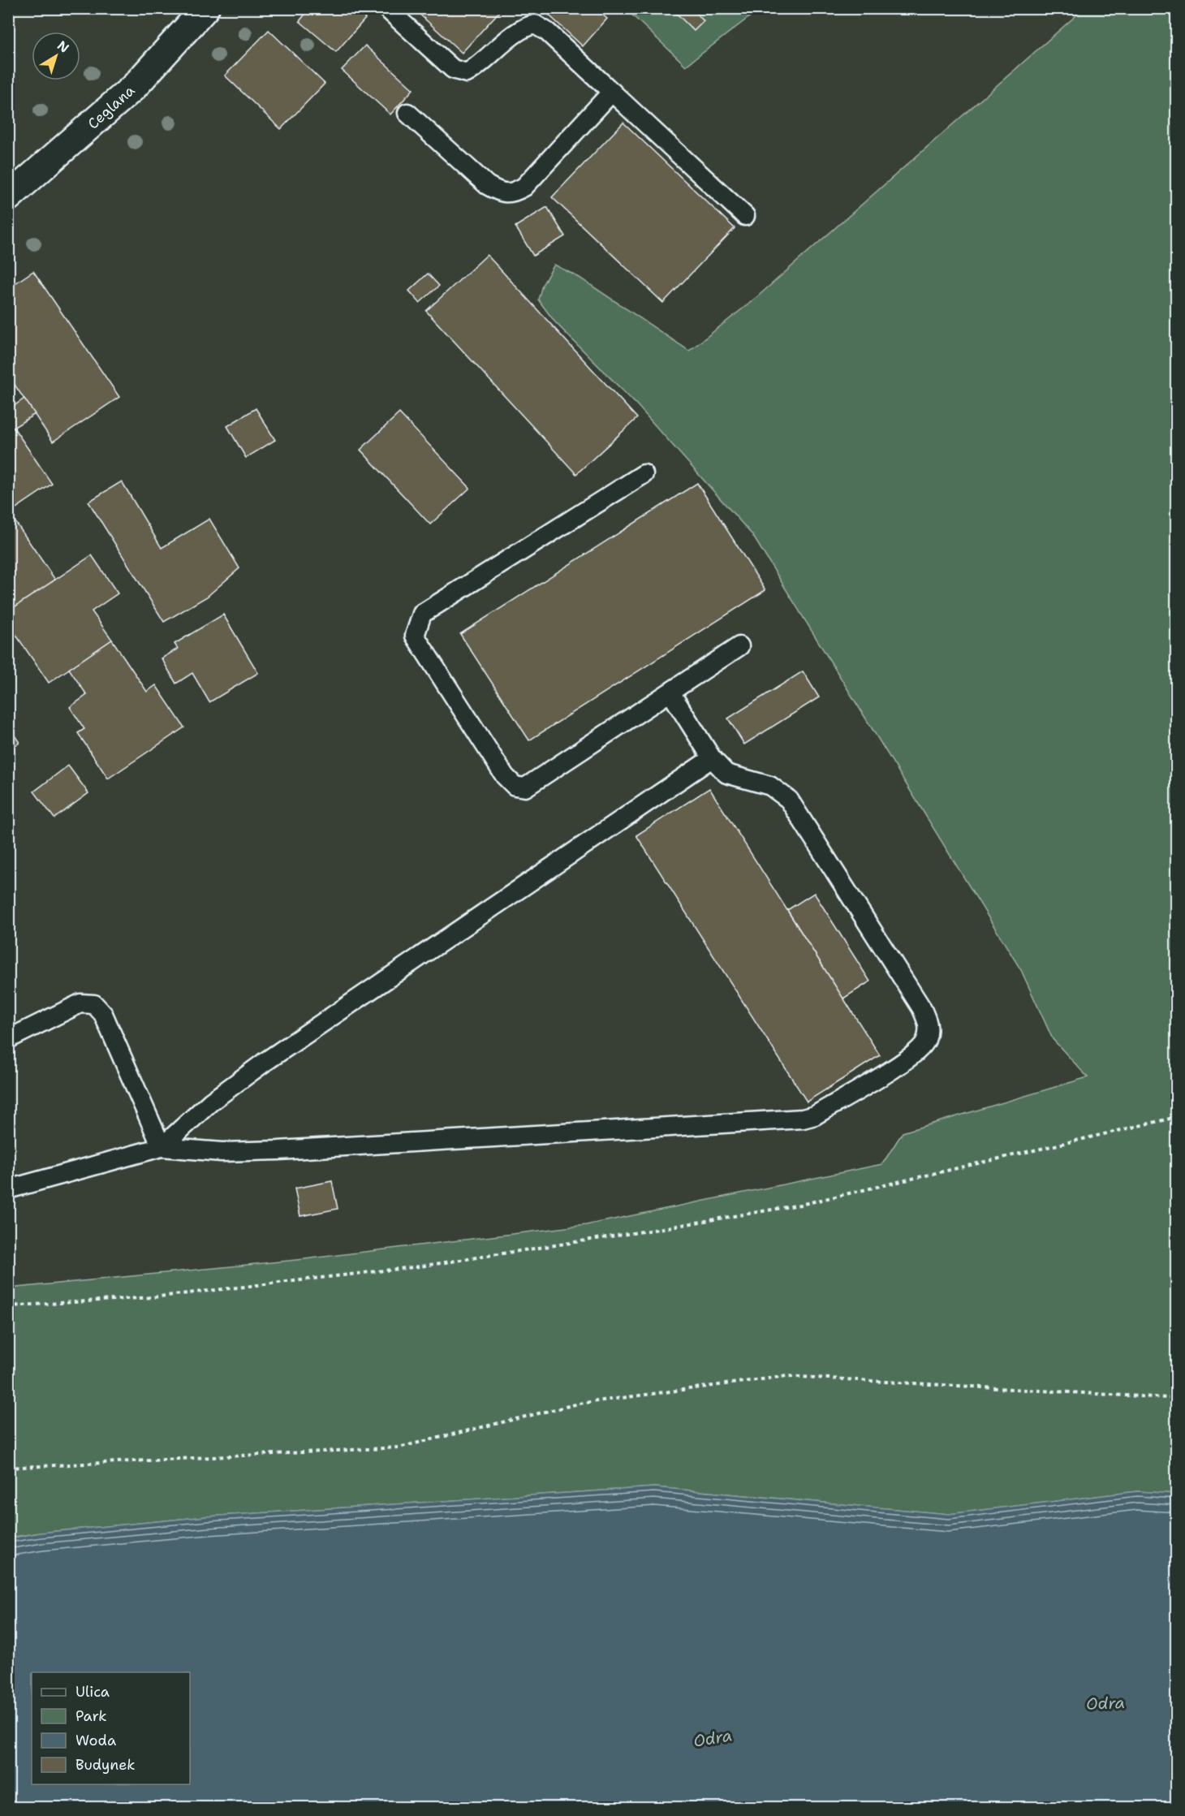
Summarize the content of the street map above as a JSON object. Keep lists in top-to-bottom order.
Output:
{
  "streets": {
    "street": ["Ceglana"]
  },
  "water": ["Odra"],
  "legend": [
    "Ulica",
    "Park",
    "Woda",
    "Budynek"
  ],
  "north": "top right"
}
